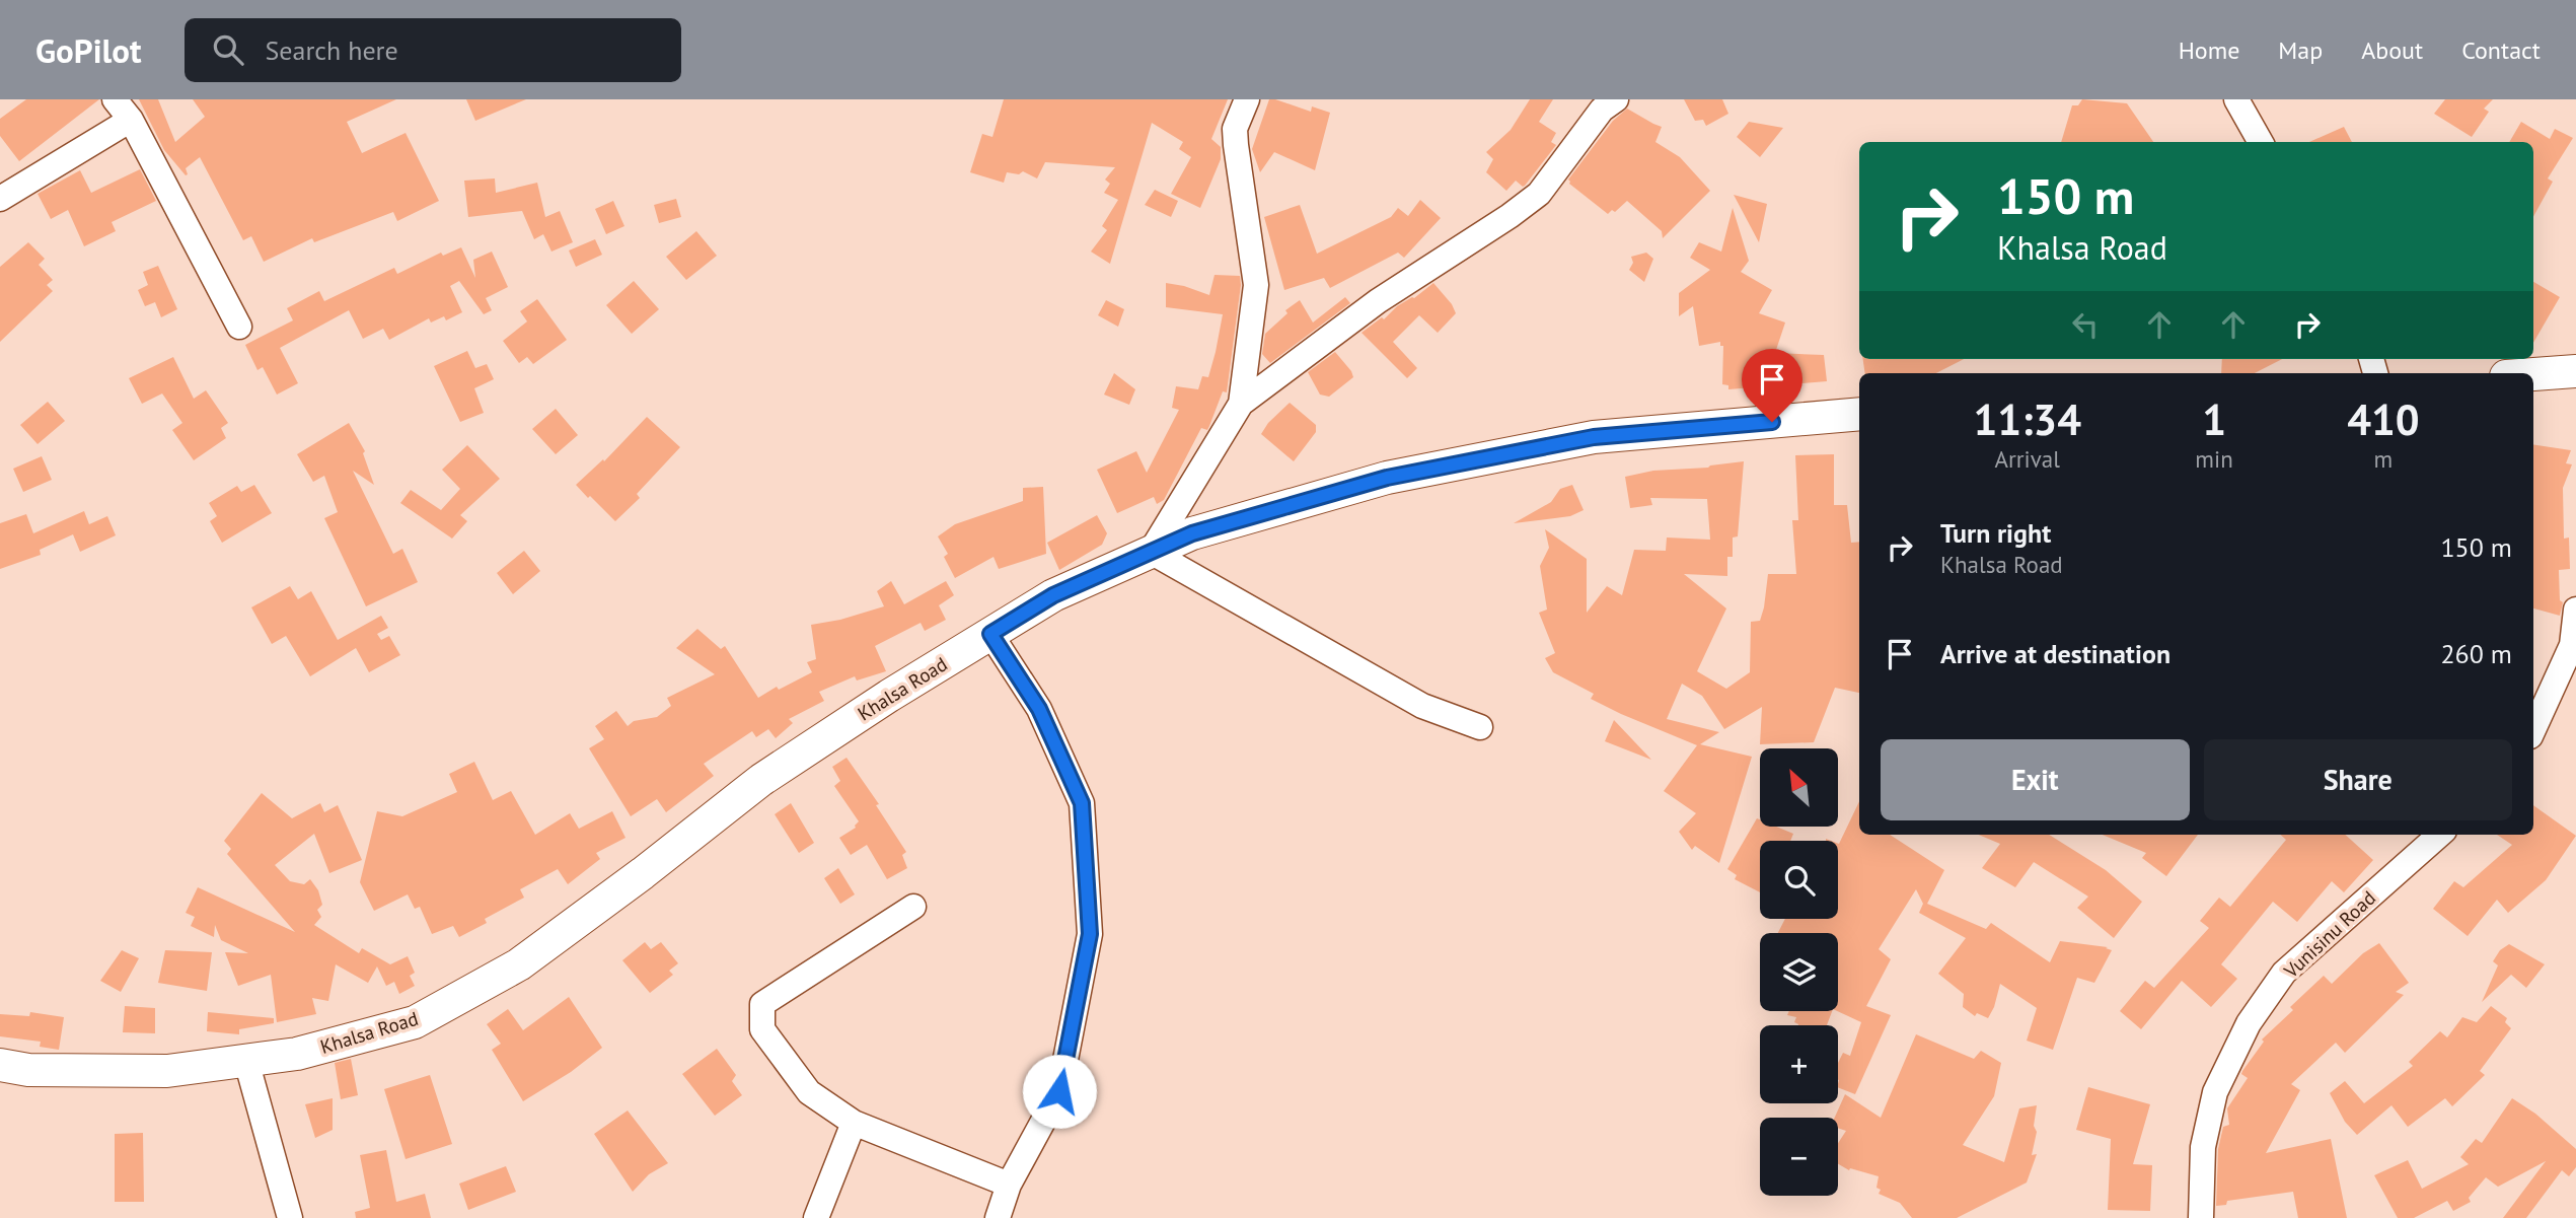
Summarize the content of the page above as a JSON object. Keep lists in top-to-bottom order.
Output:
{
  "streets": {
    "main road": ["Khalsa Road"],
    "street": ["Vunisinu Road"]
  },
  "north": "top left",
  "page": {
    "header": "GoPilot",
    "search": "Search here",
    "nav": [
      "Home",
      "Map",
      "About",
      "Contact"
    ],
    "turn": ["150 m", "Khalsa Road"],
    "eta": [
      "11:34",
      "Arrival",
      "1",
      "min",
      "410",
      "m"
    ],
    "list": [
      {
        "name": "Turn right",
        "note": "Khalsa Road",
        "value": "150 m"
      },
      {
        "name": "Arrive at destination",
        "value": "260 m"
      }
    ],
    "buttons": ["Exit", "Share"],
    "map_buttons": ["+", "−"]
  }
}
